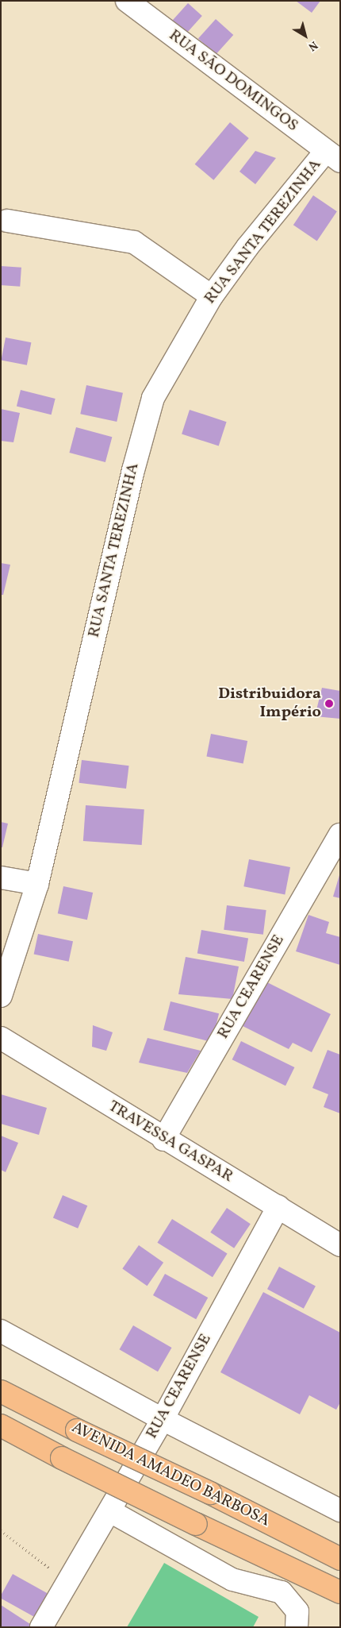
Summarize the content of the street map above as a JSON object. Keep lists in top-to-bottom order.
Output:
{
  "streets": {
    "main road": ["AVENIDA AMADEO BARBOSA"],
    "street": [
      "RUA SÃO DOMINGOS",
      "RUA SANTA TEREZINHA",
      "RUA CEARENSE",
      "TRAVESSA GASPAR"
    ]
  },
  "crossings": [
    ["RUA SÃO DOMINGOS", "RUA SANTA TEREZINHA"],
    ["RUA CEARENSE", "TRAVESSA GASPAR"]
  ],
  "places": ["Distribuidora Império"],
  "north": "bottom right"
}
